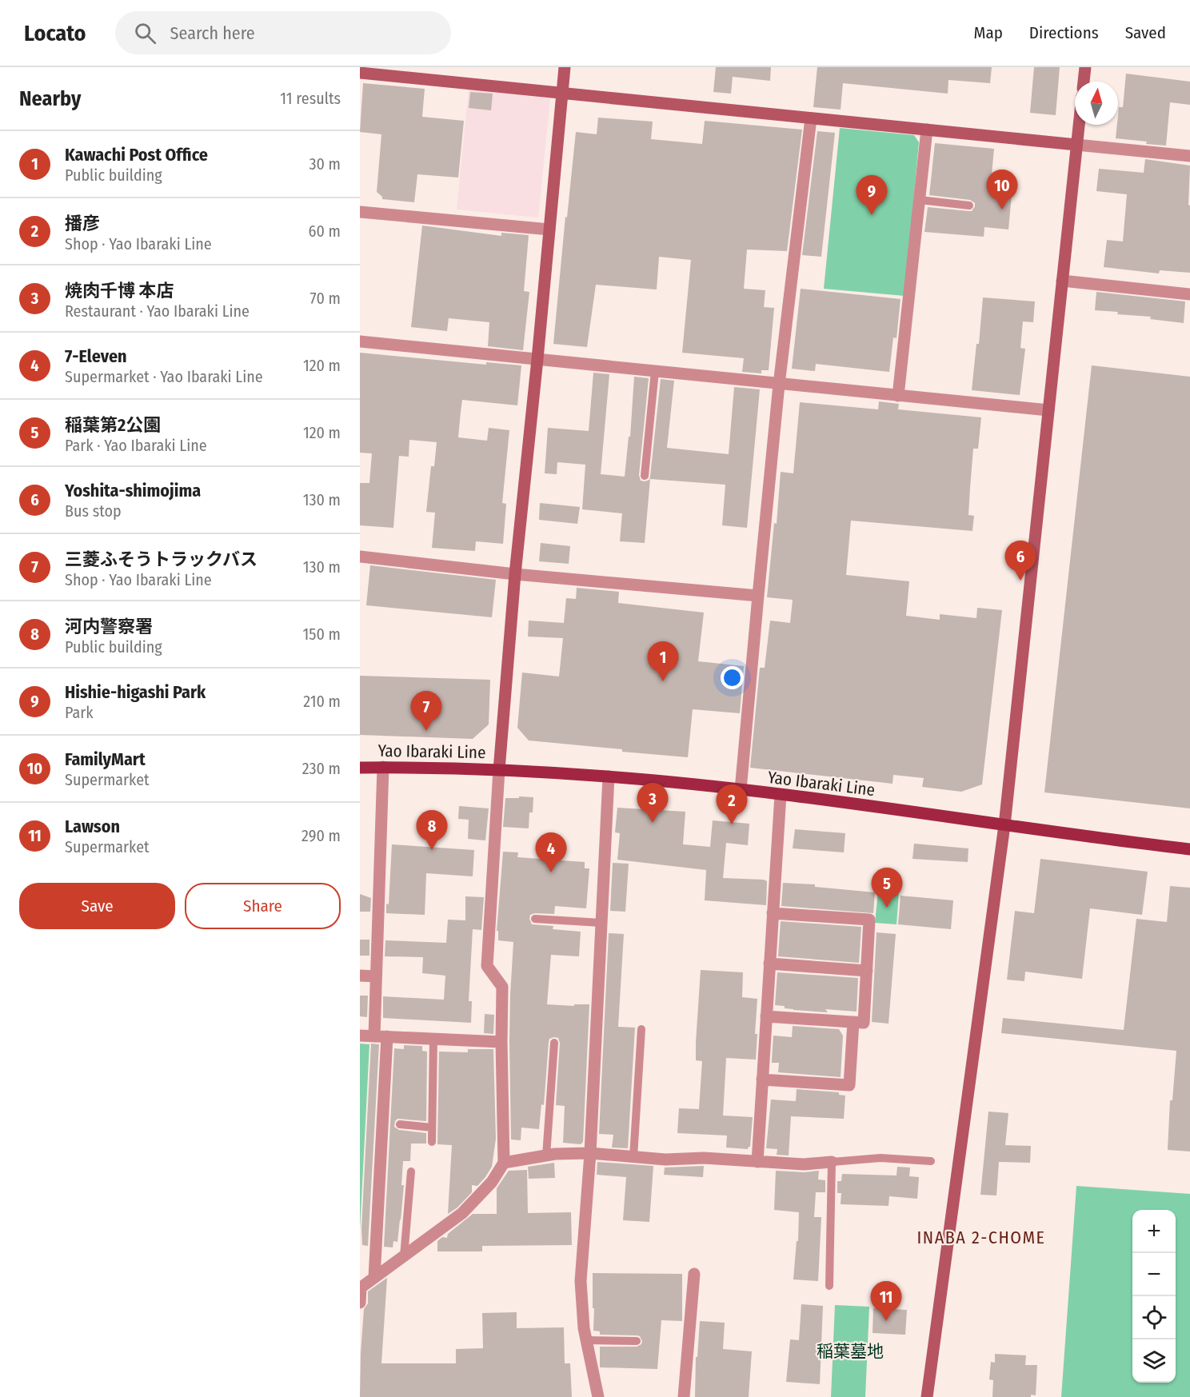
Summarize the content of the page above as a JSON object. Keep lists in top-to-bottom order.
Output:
{
  "streets": {
    "main road": ["Yao Ibaraki Line"]
  },
  "districts": ["INABA 2-CHOME"],
  "parks": ["稲葉墓地"],
  "north": "top",
  "page": {
    "header": "Locato",
    "search": "Search here",
    "nav": ["Map", "Directions", "Saved"],
    "heading": ["Nearby", "11 results"],
    "list": [
      {
        "mark": "1",
        "name": "Kawachi Post Office",
        "note": "Public building",
        "value": "30 m"
      },
      {
        "mark": "2",
        "name": "播彦",
        "note": "Shop · Yao Ibaraki Line",
        "value": "60 m"
      },
      {
        "mark": "3",
        "name": "焼肉千博 本店",
        "note": "Restaurant · Yao Ibaraki Line",
        "value": "70 m"
      },
      {
        "mark": "4",
        "name": "7-Eleven",
        "note": "Supermarket · Yao Ibaraki Line",
        "value": "120 m"
      },
      {
        "mark": "5",
        "name": "稲葉第2公園",
        "note": "Park · Yao Ibaraki Line",
        "value": "120 m"
      },
      {
        "mark": "6",
        "name": "Yoshita-shimojima",
        "note": "Bus stop",
        "value": "130 m"
      },
      {
        "mark": "7",
        "name": "三菱ふそうトラックバス",
        "note": "Shop · Yao Ibaraki Line",
        "value": "130 m"
      },
      {
        "mark": "8",
        "name": "河内警察署",
        "note": "Public building",
        "value": "150 m"
      },
      {
        "mark": "9",
        "name": "Hishie-higashi Park",
        "note": "Park",
        "value": "210 m"
      },
      {
        "mark": "10",
        "name": "FamilyMart",
        "note": "Supermarket",
        "value": "230 m"
      },
      {
        "mark": "11",
        "name": "Lawson",
        "note": "Supermarket",
        "value": "290 m"
      }
    ],
    "pins": [
      "10",
      "9",
      "6",
      "1",
      "7",
      "3",
      "2",
      "8",
      "4",
      "5",
      "11"
    ],
    "buttons": ["Save", "Share"],
    "map_buttons": ["+", "−"]
  }
}
